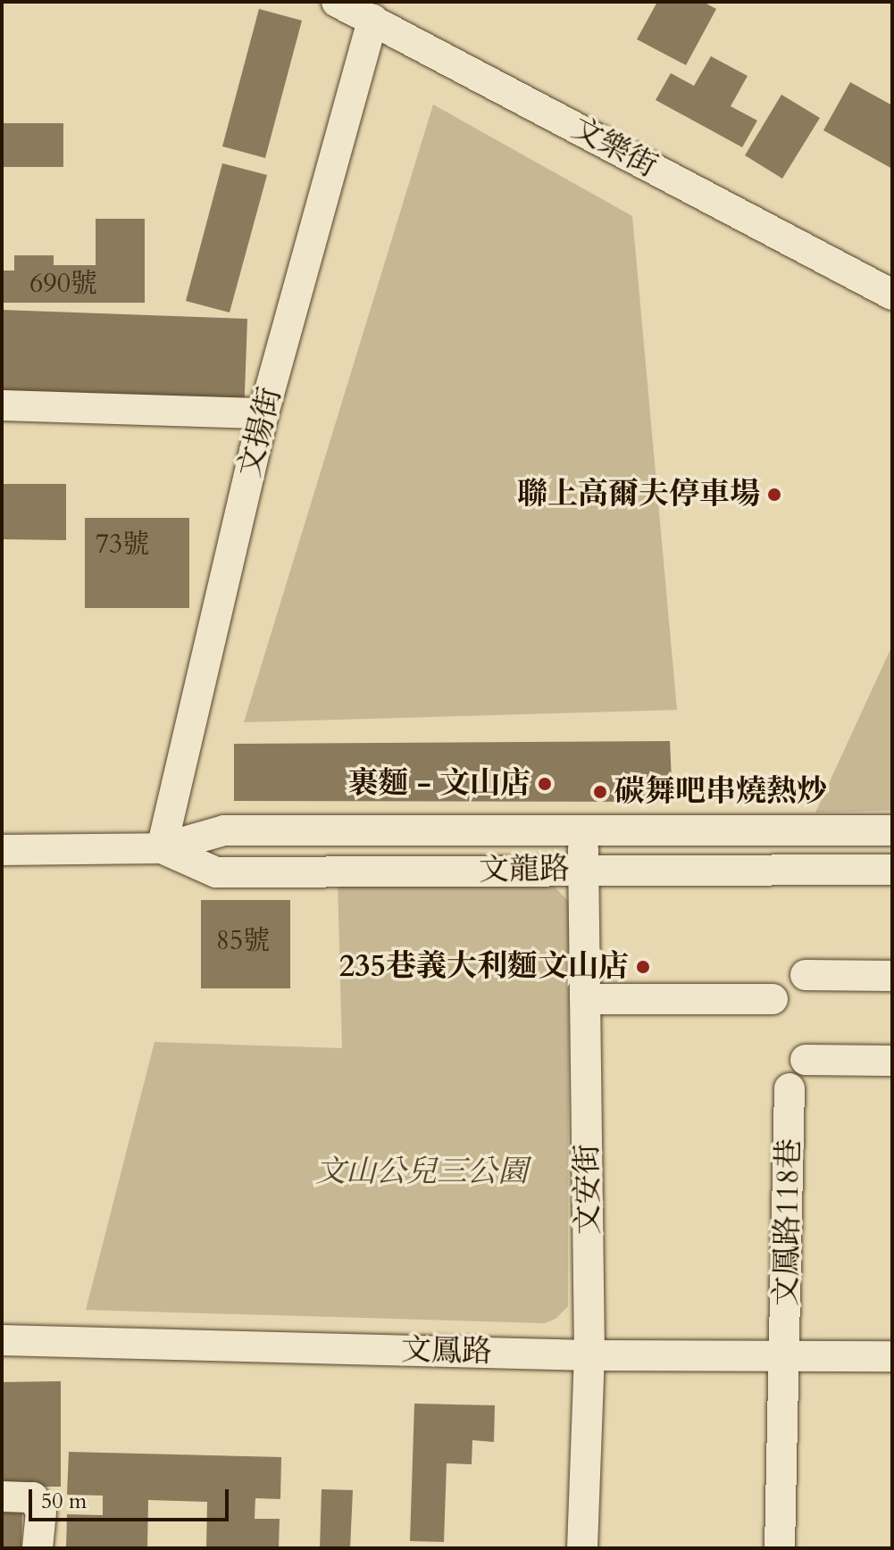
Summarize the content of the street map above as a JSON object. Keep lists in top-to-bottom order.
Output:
{
  "streets": {
    "street": [
      "文樂街",
      "文揚街",
      "文龍路",
      "文安街",
      "文鳳路118巷",
      "文鳳路"
    ]
  },
  "crossings": [
    ["文樂街", "文揚街"],
    ["文揚街", "文龍路"],
    ["文龍路", "文安街"],
    ["文安街", "文鳳路"],
    ["文鳳路118巷", "文鳳路"]
  ],
  "parks": ["文山公兒三公園"],
  "places": [
    "聯上高爾夫停車場",
    "裹麵 - 文山店",
    "碳舞吧串燒熱炒",
    "235巷義大利麵文山店"
  ],
  "house_numbers": ["690號", "73號", "85號"],
  "scale_bar": "50 m"
}
